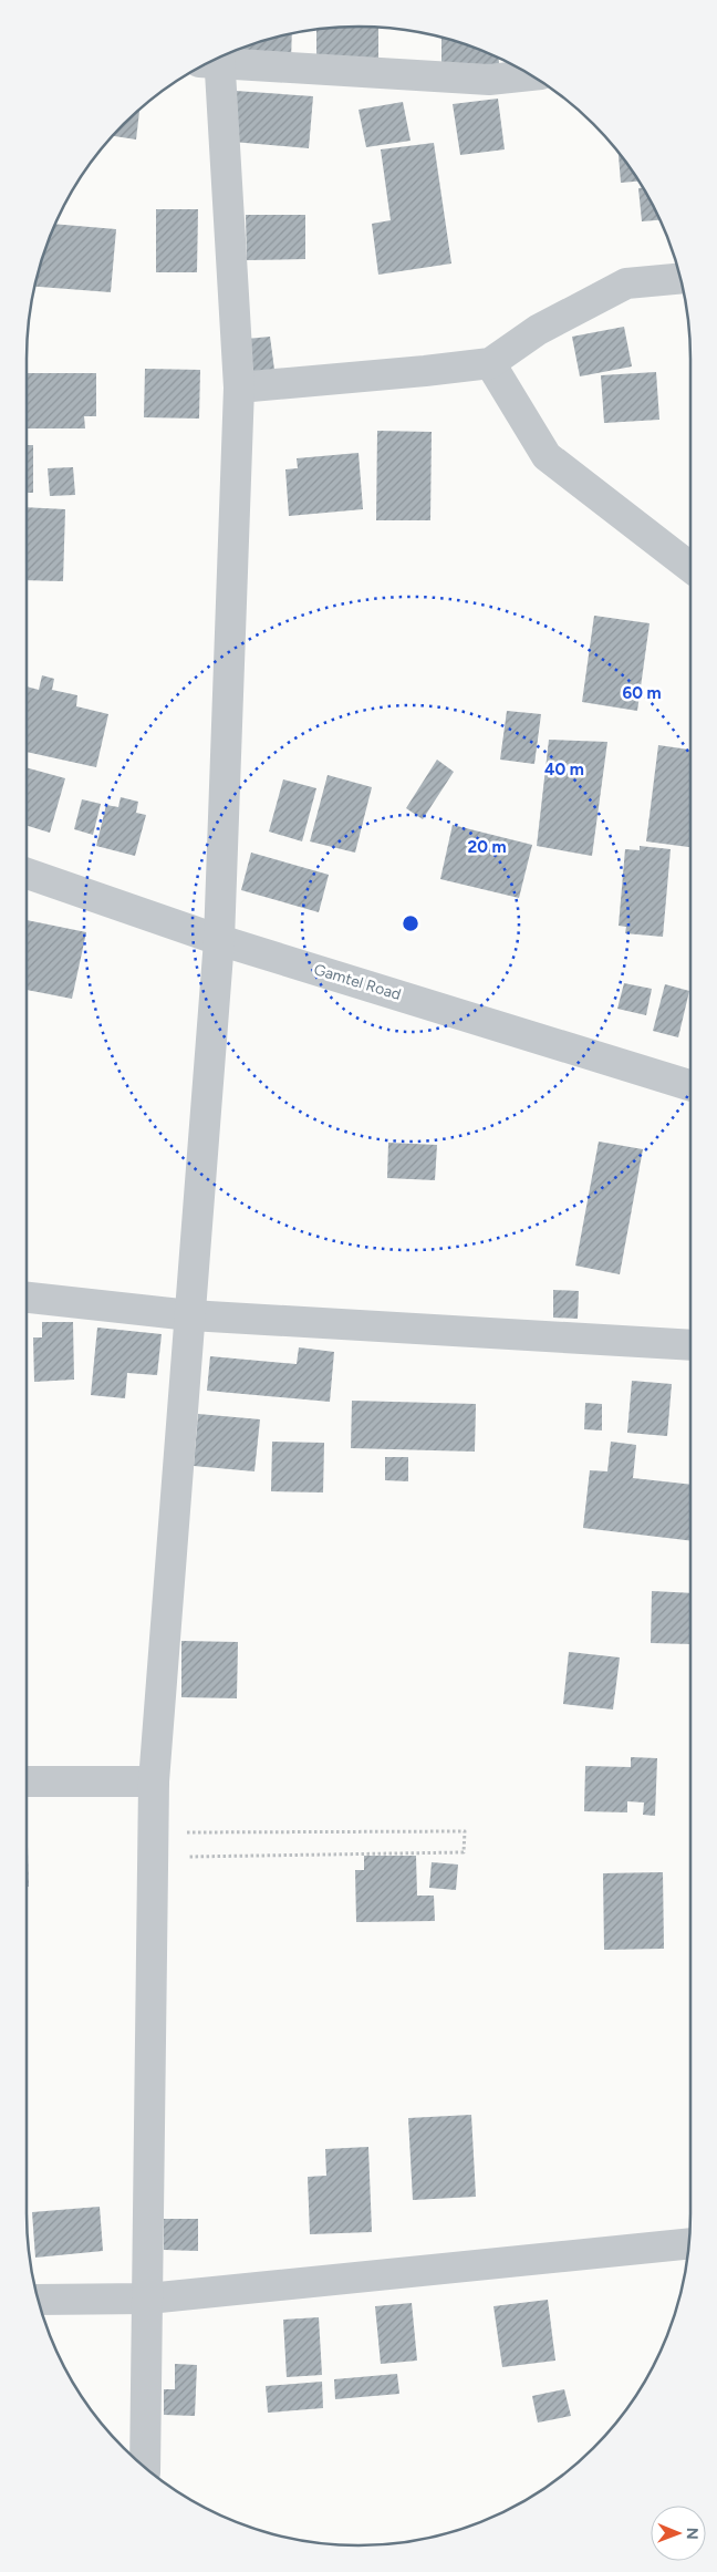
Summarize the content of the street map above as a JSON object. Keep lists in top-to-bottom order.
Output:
{
  "streets": {
    "street": ["Gamtel Road"]
  },
  "north": "right",
  "rings": ["60 m", "40 m", "20 m"]
}
